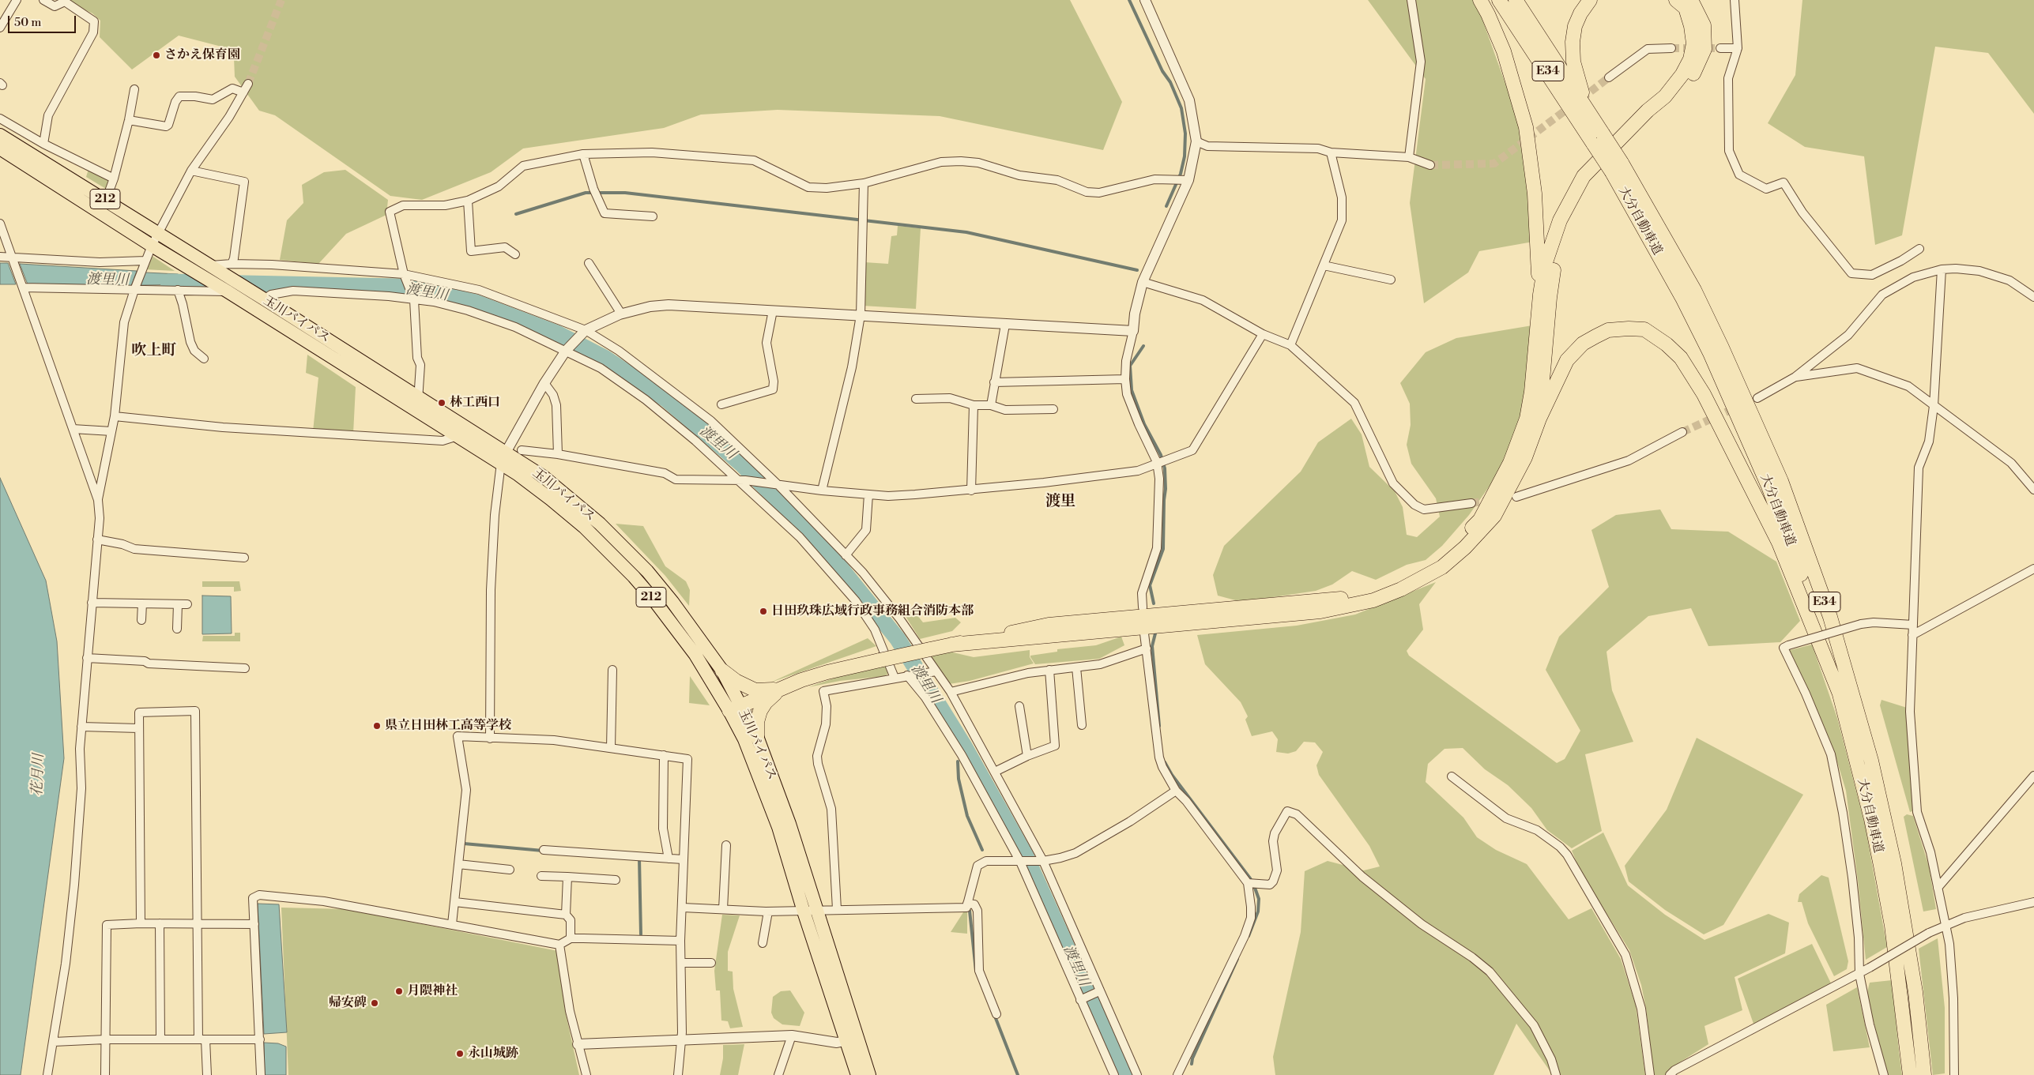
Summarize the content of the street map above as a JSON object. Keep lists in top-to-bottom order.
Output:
{
  "streets": {
    "highway": [
      "E34",
      "212",
      "大分自動車道",
      "玉川バイパス"
    ]
  },
  "districts": ["吹上町", "渡里"],
  "water": ["渡里川", "花月川"],
  "places": [
    "さかえ保育園",
    "林工西口",
    "日田玖珠広域行政事務組合消防本部",
    "県立日田林工高等学校",
    "月隈神社",
    "帰安碑",
    "永山城跡"
  ],
  "scale_bar": "50 m"
}
